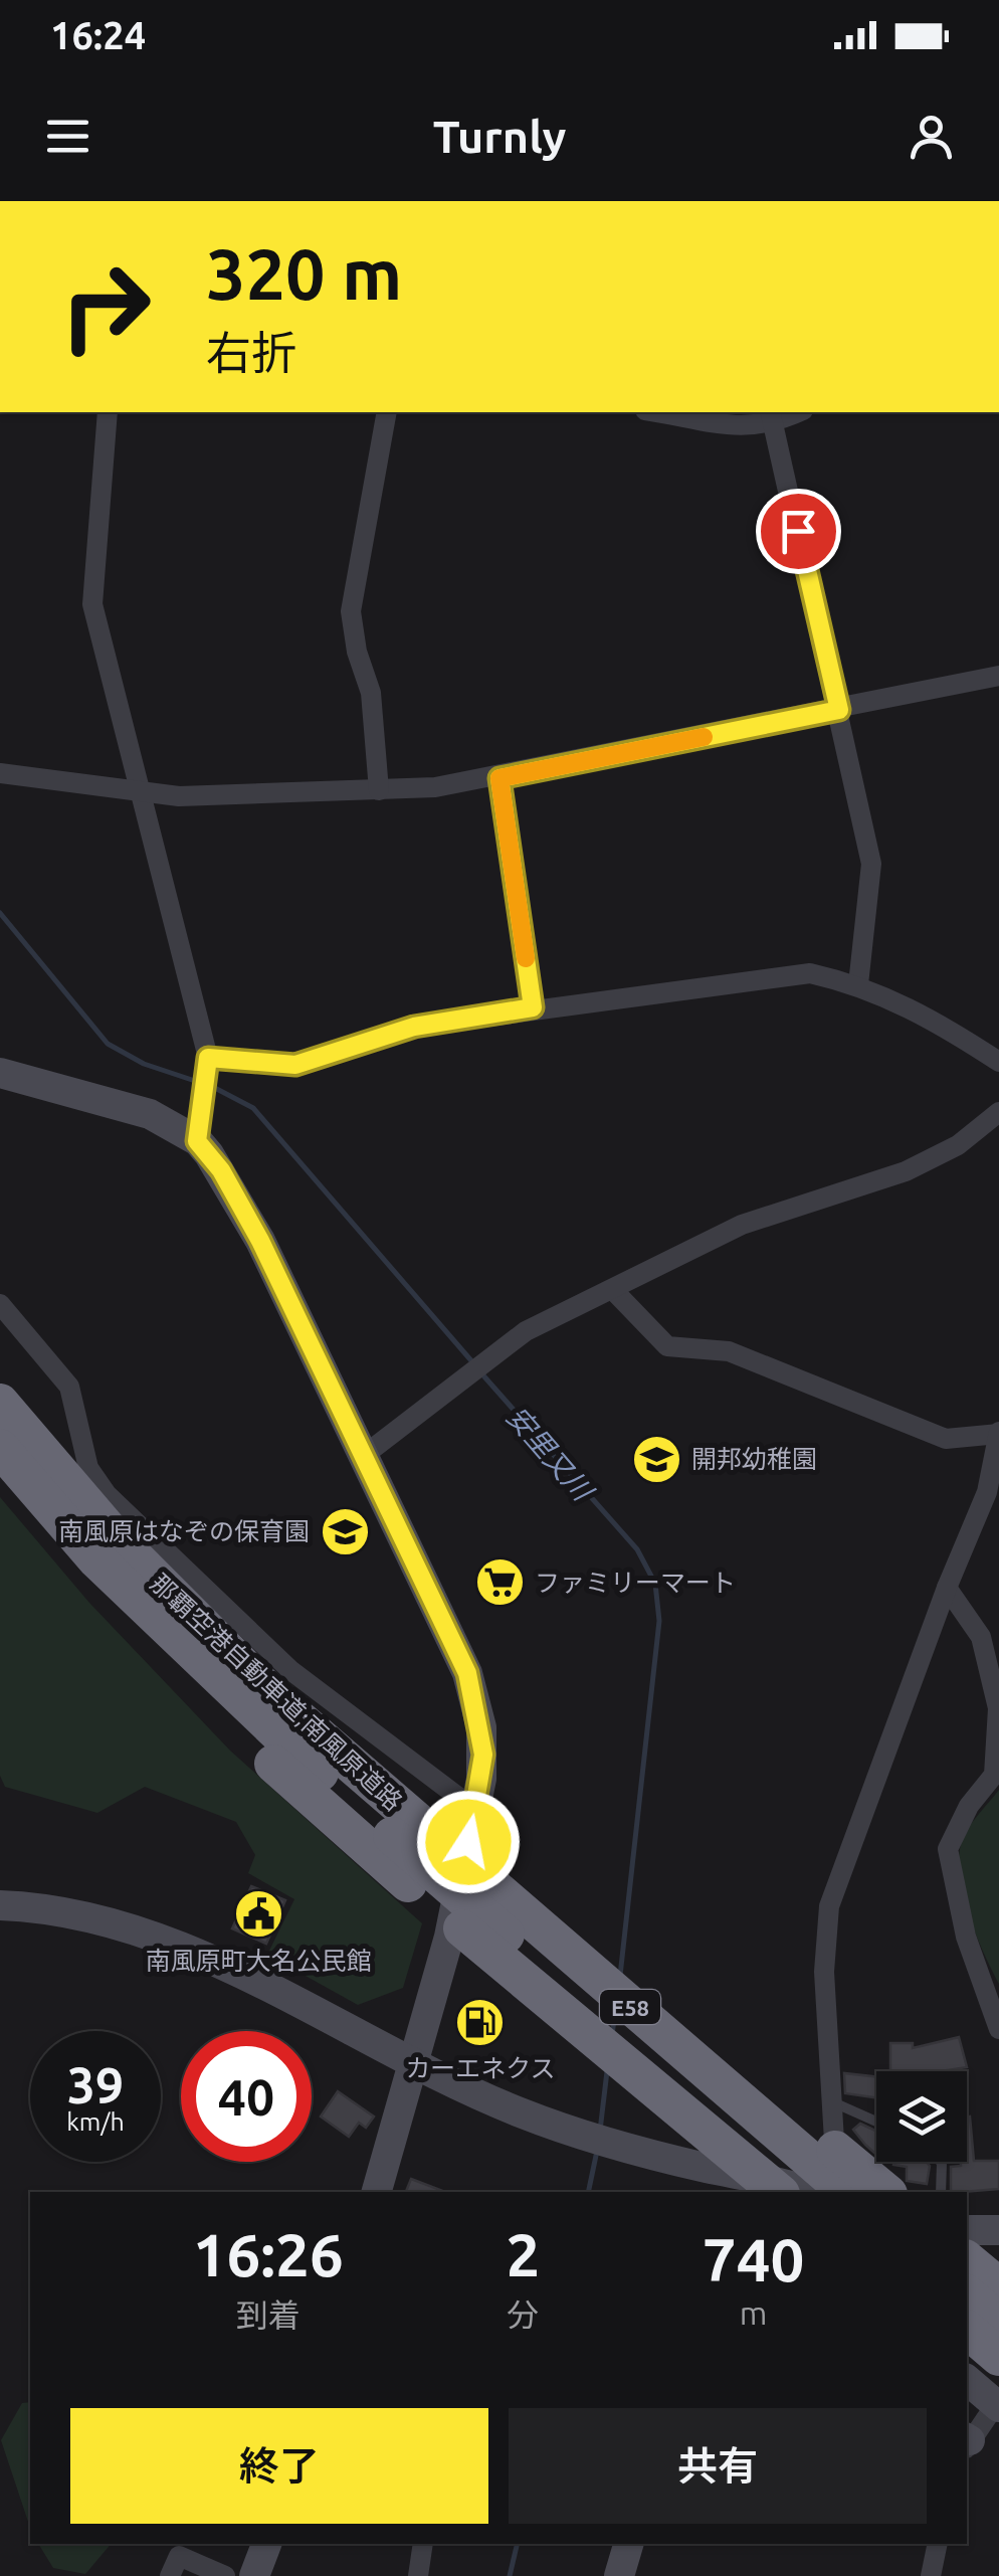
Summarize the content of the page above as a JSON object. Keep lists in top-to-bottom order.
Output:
{
  "streets": {
    "highway": ["那覇空港自動車道;南風原道路", "E58"]
  },
  "water": ["安里又川"],
  "places": {
    "school or university": ["開邦幼稚園", "南風原はなぞの保育園"],
    "supermarket": ["ファミリーマート"],
    "public building": ["南風原町大名公民館"],
    "fuel station": ["カーエネクス"]
  },
  "page": {
    "status": "16:24",
    "header": "Turnly",
    "turn": ["320 m", "右折"],
    "speed": "39 km/h",
    "limit": "40",
    "eta": [
      "16:26",
      "到着",
      "2",
      "分",
      "740",
      "m"
    ],
    "buttons": ["終了", "共有"]
  }
}
